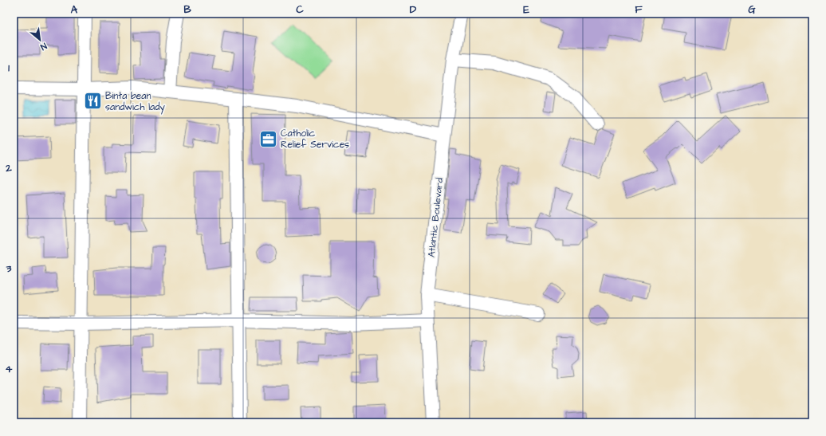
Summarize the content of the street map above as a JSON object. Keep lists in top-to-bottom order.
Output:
{
  "streets": {
    "street": ["Atlantic Boulevard"]
  },
  "places": {
    "restaurant": ["Binta bean sandwich lady"],
    "office": ["Catholic Relief Services"]
  },
  "north": "bottom right",
  "grid": {
    "columns": [
      "A",
      "B",
      "C",
      "D",
      "E",
      "F",
      "G"
    ],
    "rows": [
      "1",
      "2",
      "3",
      "4"
    ]
  }
}
